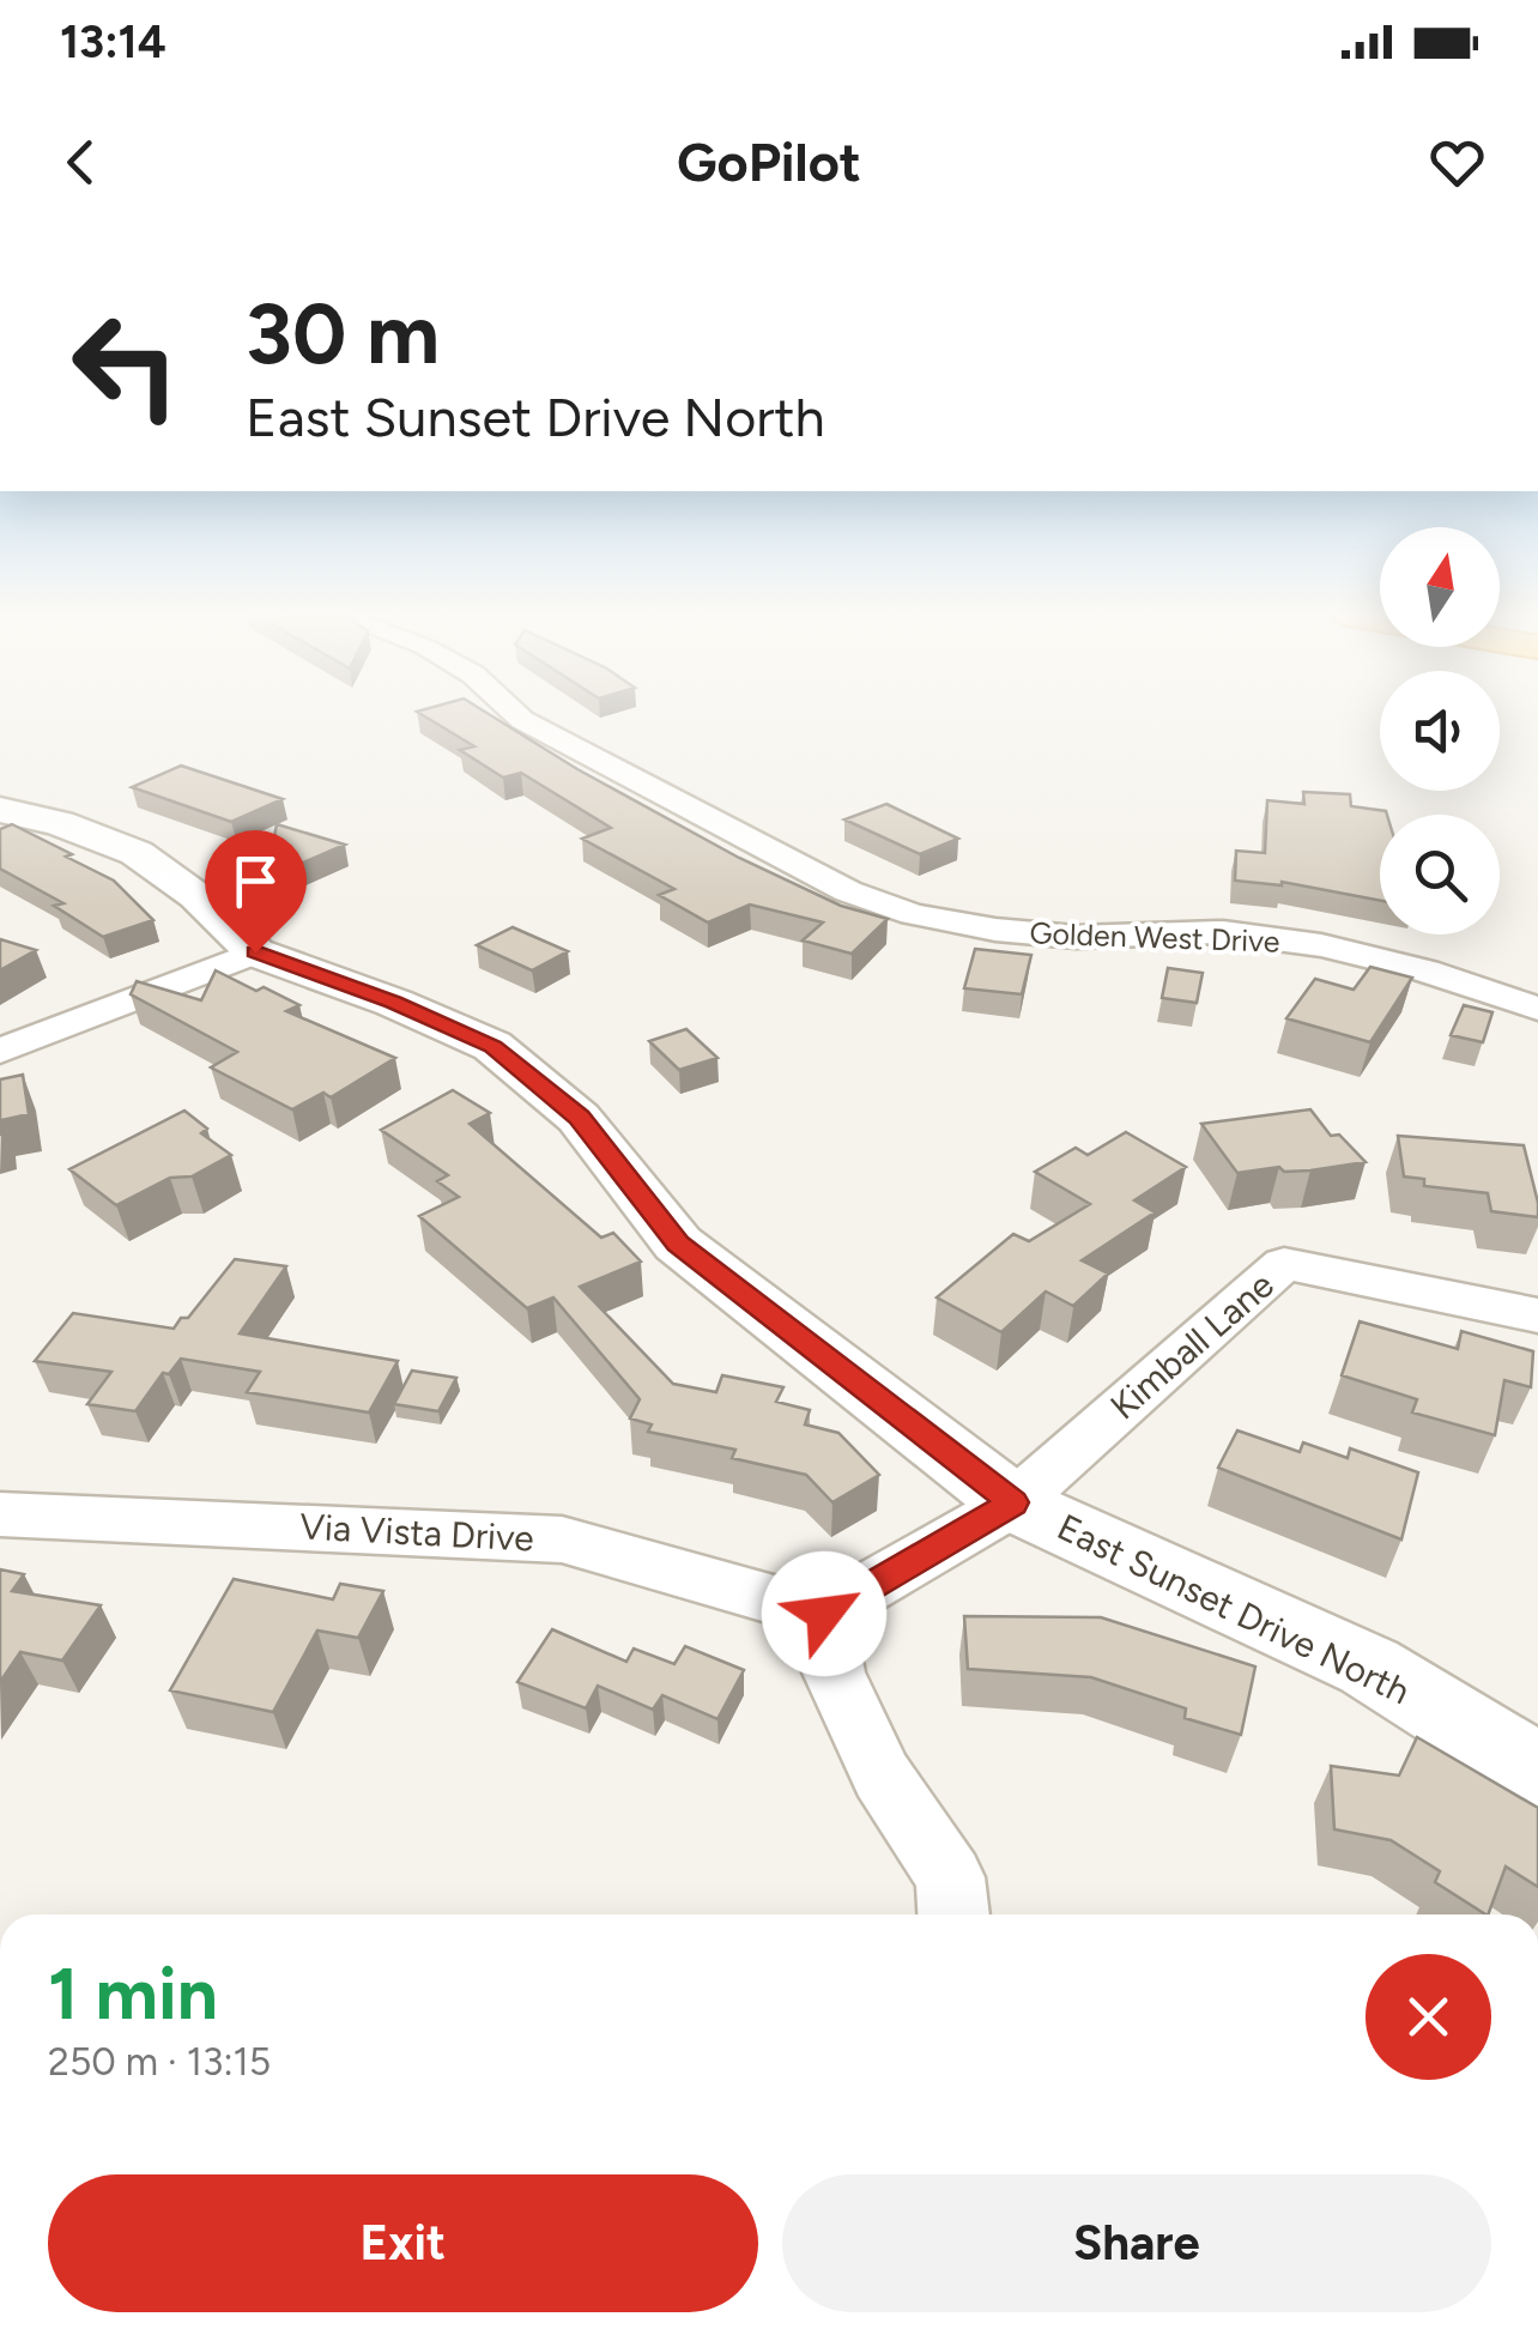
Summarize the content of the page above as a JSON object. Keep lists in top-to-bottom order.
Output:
{
  "streets": {
    "street": [
      "Golden West Drive",
      "Kimball Lane",
      "Via Vista Drive",
      "East Sunset Drive North"
    ]
  },
  "crossings": [
    ["Kimball Lane", "East Sunset Drive North"]
  ],
  "north": "top",
  "page": {
    "status": "13:14",
    "header": "GoPilot",
    "turn": ["30 m", "East Sunset Drive North"],
    "heading": ["1 min", "250 m · 13:15"],
    "buttons": ["Exit", "Share"]
  }
}
